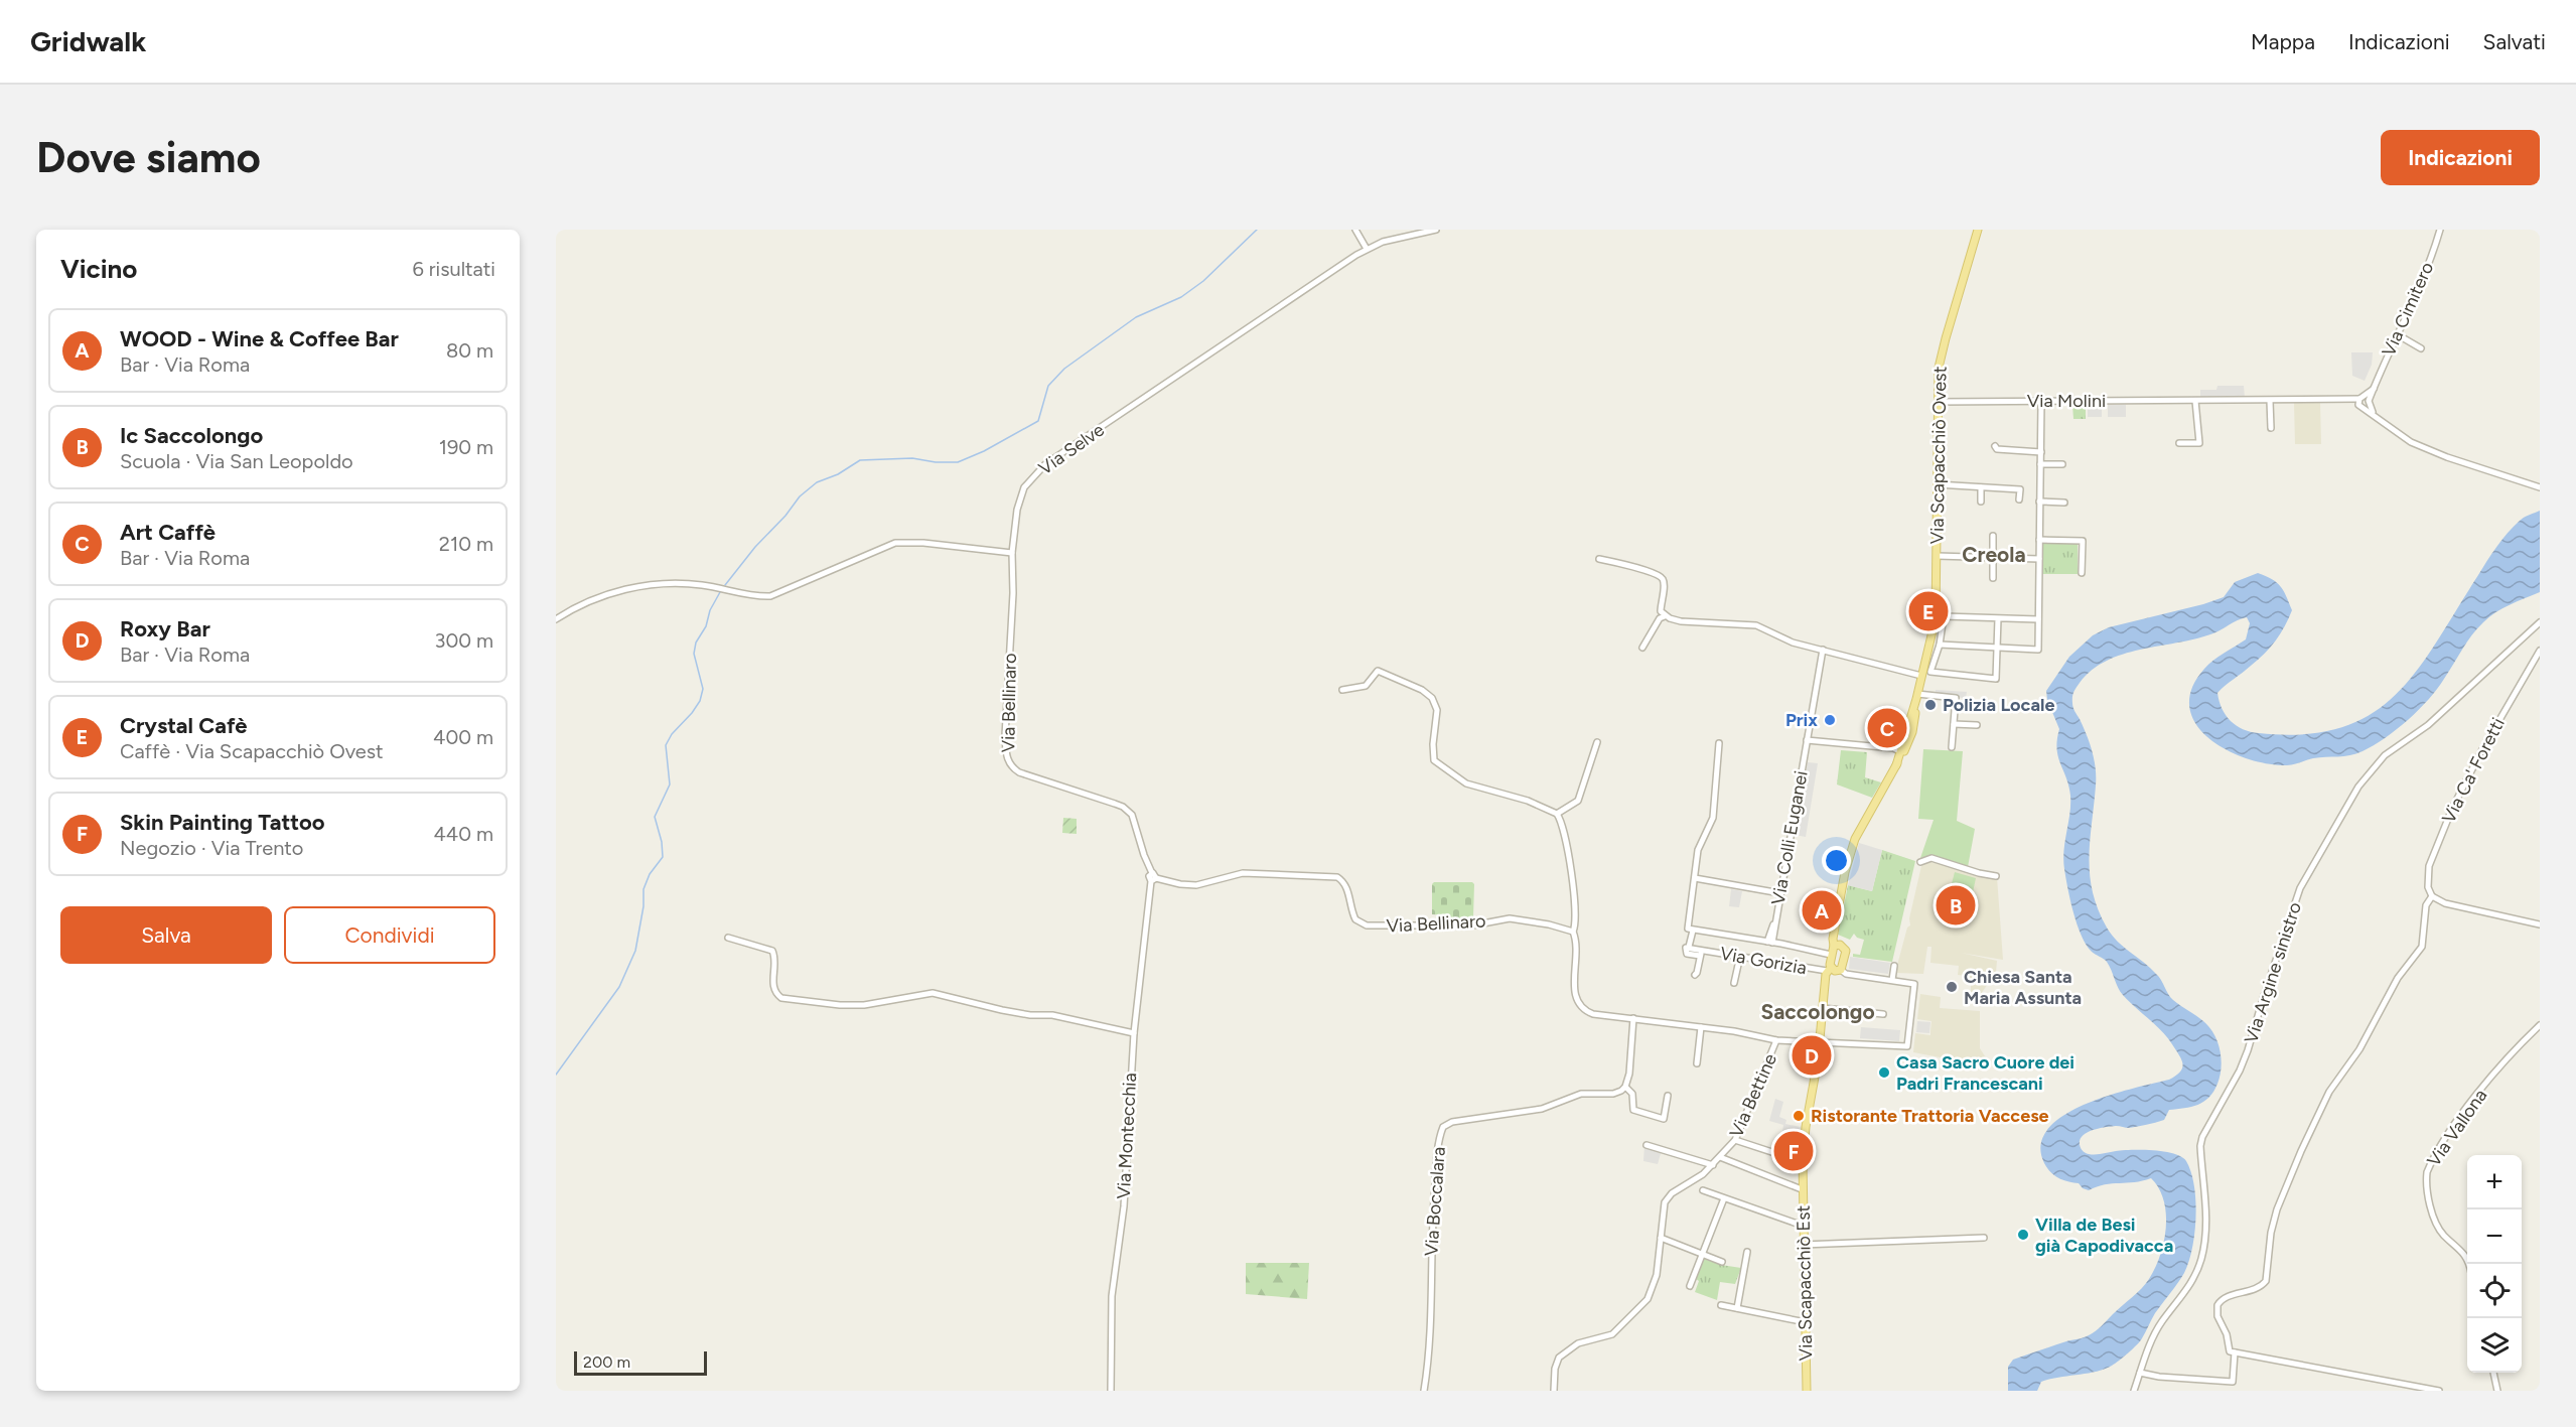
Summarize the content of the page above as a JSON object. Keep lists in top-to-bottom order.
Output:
{
  "streets": {
    "main road": ["Via Scapacchiò Ovest", "Via Scapacchiò Est"],
    "street": [
      "Via Cimitero",
      "Via Molini",
      "Via Selve",
      "Via Bellinaro",
      "Via Ca' Foretti",
      "Via Colli Euganei",
      "Via Gorizia",
      "Via Argine sinistro",
      "Via Bettine",
      "Via Vallona",
      "Via Montecchia",
      "Via Boccalara"
    ]
  },
  "crossings": [
    ["Via Cimitero", "Via Molini"],
    ["Via Molini", "Via Scapacchiò Ovest"],
    ["Via Selve", "Via Bellinaro"],
    ["Via Bellinaro", "Via Montecchia"],
    ["Via Gorizia", "Via Scapacchiò Est"]
  ],
  "districts": ["Creola", "Saccolongo"],
  "places": [
    "Polizia Locale",
    "Prix",
    "Chiesa Santa Maria Assunta",
    "Casa Sacro Cuore dei Padri Francescani",
    "Ristorante Trattoria Vaccese",
    "Villa de Besi già Capodivacca"
  ],
  "scale_bar": "200 m",
  "page": {
    "header": "Gridwalk",
    "nav": ["Mappa", "Indicazioni", "Salvati"],
    "buttons": [
      "Indicazioni",
      ["Salva", "Condividi"]
    ],
    "title": "Dove siamo",
    "heading": ["Vicino", "6 risultati"],
    "list": [
      {
        "mark": "A",
        "name": "WOOD - Wine & Coffee Bar",
        "note": "Bar · Via Roma",
        "value": "80 m"
      },
      {
        "mark": "B",
        "name": "Ic Saccolongo",
        "note": "Scuola · Via San Leopoldo",
        "value": "190 m"
      },
      {
        "mark": "C",
        "name": "Art Caffè",
        "note": "Bar · Via Roma",
        "value": "210 m"
      },
      {
        "mark": "D",
        "name": "Roxy Bar",
        "note": "Bar · Via Roma",
        "value": "300 m"
      },
      {
        "mark": "E",
        "name": "Crystal Cafè",
        "note": "Caffè · Via Scapacchiò Ovest",
        "value": "400 m"
      },
      {
        "mark": "F",
        "name": "Skin Painting Tattoo",
        "note": "Negozio · Via Trento",
        "value": "440 m"
      }
    ],
    "pins": [
      "E",
      "C",
      "B",
      "A",
      "D",
      "F"
    ],
    "map_buttons": ["+", "−"],
    "scale": "200 m"
  }
}
